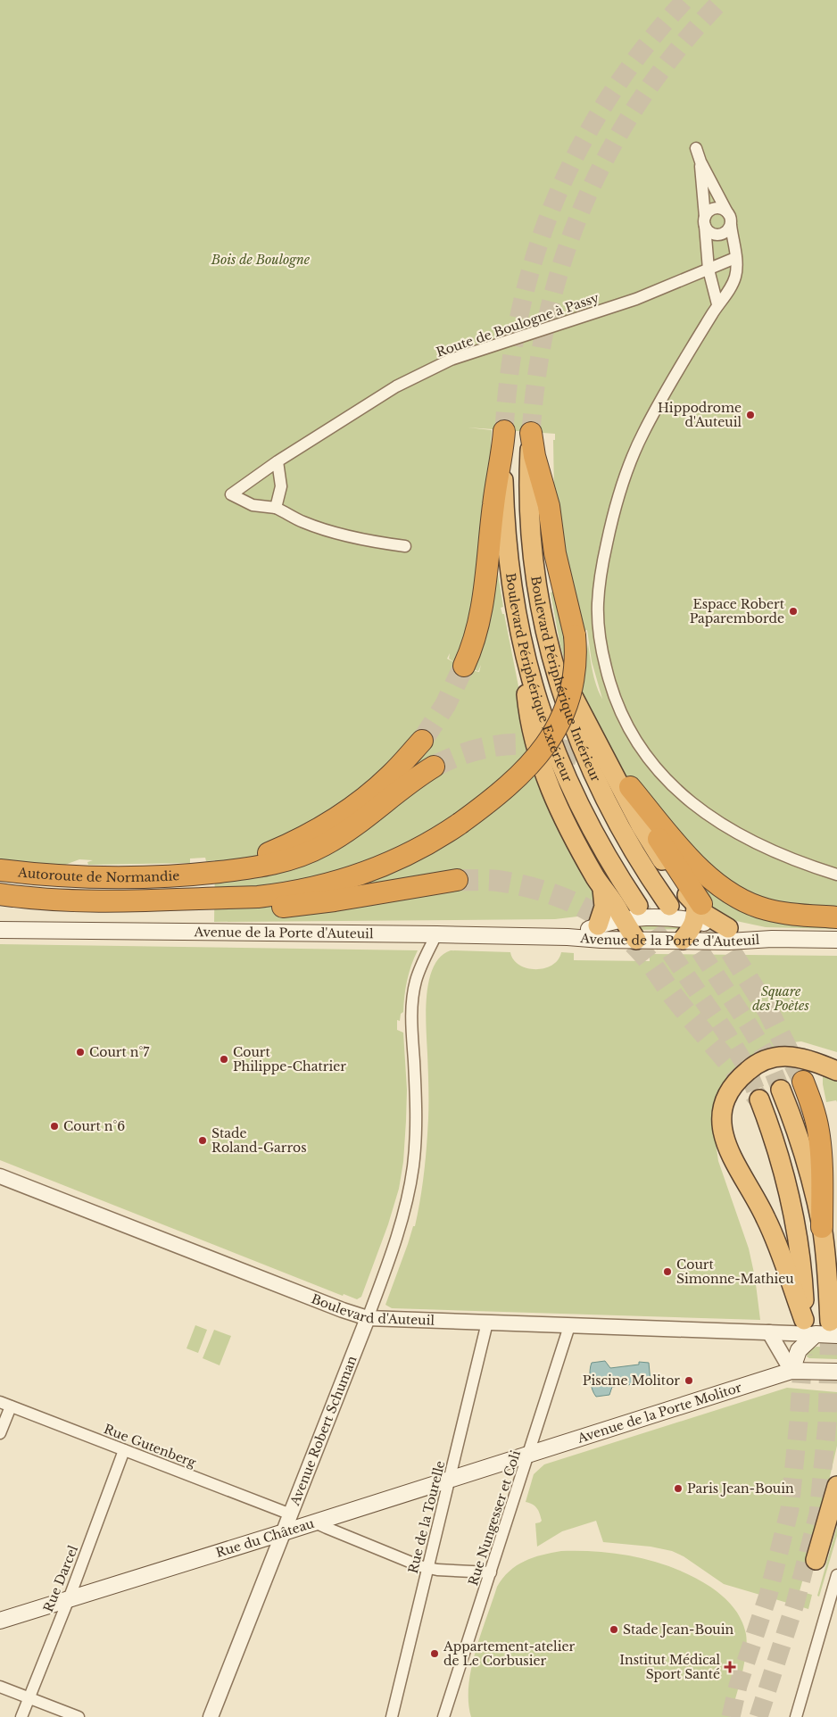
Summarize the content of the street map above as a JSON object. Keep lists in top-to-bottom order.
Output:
{
  "streets": {
    "highway": ["Boulevard Périphérique Extérieur", "Boulevard Périphérique Intérieur", "Autoroute de Normandie"],
    "main road": [
      "Avenue de la Porte d'Auteuil",
      "Boulevard d'Auteuil",
      "Avenue de la Porte Molitor",
      "Rue du Château"
    ],
    "street": [
      "Route de Boulogne à Passy",
      "Avenue Robert Schuman",
      "Rue Gutenberg",
      "Rue de la Tourelle",
      "Rue Nungesser et Coli",
      "Rue Darcel"
    ]
  },
  "crossings": [
    ["Boulevard d'Auteuil", "Avenue Robert Schuman"],
    ["Boulevard d'Auteuil", "Rue de la Tourelle"],
    ["Boulevard d'Auteuil", "Rue Nungesser et Coli"],
    ["Avenue de la Porte Molitor", "Rue Nungesser et Coli"],
    ["Avenue de la Porte Molitor", "Rue du Château"],
    ["Avenue Robert Schuman", "Rue Gutenberg"],
    ["Avenue Robert Schuman", "Rue du Château"],
    ["Rue Gutenberg", "Rue Darcel"],
    ["Rue de la Tourelle", "Rue du Château"],
    ["Rue Nungesser et Coli", "Rue du Château"],
    ["Rue du Château", "Rue Darcel"]
  ],
  "parks": ["Bois de Boulogne", "Square des Poètes"],
  "places": {
    "other": [
      "Hippodrome d'Auteuil",
      "Espace Robert Paparemborde",
      "Court n°7",
      "Court Philippe-Chatrier",
      "Court n°6",
      "Stade Roland-Garros",
      "Court Simonne-Mathieu",
      "Piscine Molitor",
      "Paris Jean-Bouin",
      "Stade Jean-Bouin",
      "Appartement-atelier de Le Corbusier"
    ],
    "health": ["Institut Médical Sport Santé"]
  }
}
